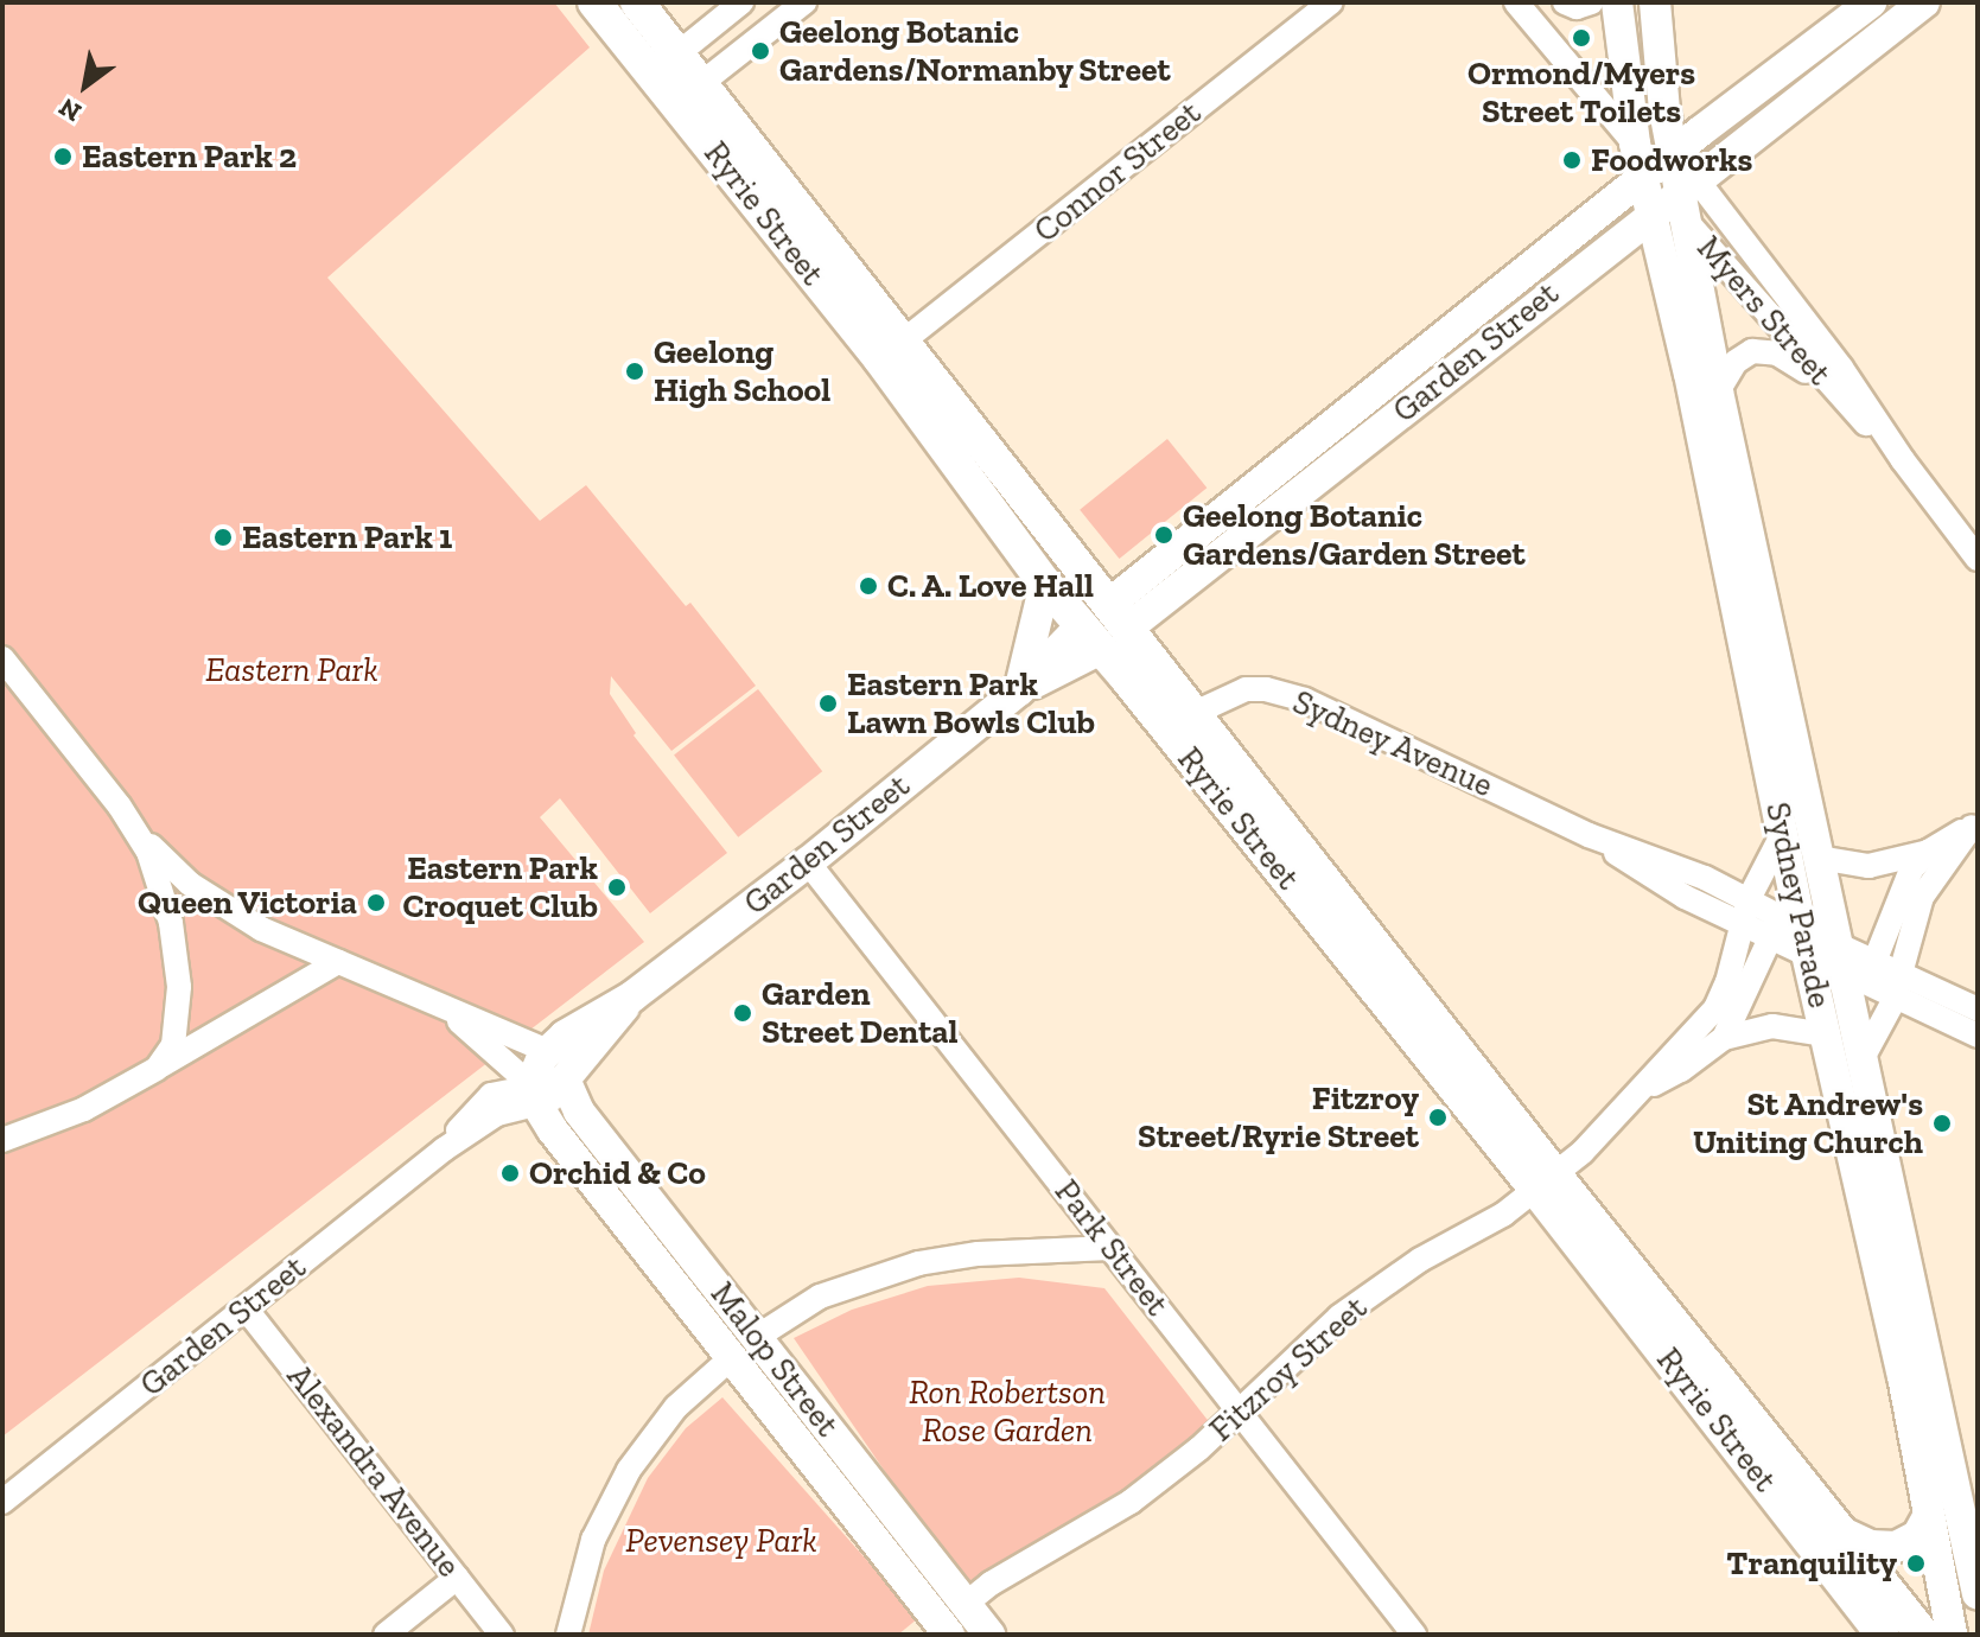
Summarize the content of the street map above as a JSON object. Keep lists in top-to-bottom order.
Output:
{
  "streets": {
    "main road": ["Ryrie Street", "Garden Street"],
    "street": [
      "Connor Street",
      "Myers Street",
      "Sydney Avenue",
      "Sydney Parade",
      "Park Street",
      "Malop Street",
      "Fitzroy Street",
      "Alexandra Avenue"
    ]
  },
  "crossings": [
    ["Connor Street", "Ryrie Street"],
    ["Ryrie Street", "Garden Street"],
    ["Ryrie Street", "Sydney Avenue"],
    ["Ryrie Street", "Fitzroy Street"],
    ["Myers Street", "Garden Street"],
    ["Myers Street", "Sydney Parade"],
    ["Garden Street", "Sydney Parade"],
    ["Garden Street", "Park Street"],
    ["Garden Street", "Malop Street"],
    ["Garden Street", "Alexandra Avenue"],
    ["Sydney Avenue", "Sydney Parade"],
    ["Sydney Avenue", "Fitzroy Street"],
    ["Sydney Parade", "Fitzroy Street"],
    ["Park Street", "Fitzroy Street"],
    ["Malop Street", "Fitzroy Street"]
  ],
  "parks": ["Eastern Park", "Ron Robertson Rose Garden", "Pevensey Park"],
  "places": [
    "Ormond/Myers Street Toilets",
    "Geelong Botanic Gardens/Normanby Street",
    "Eastern Park 2",
    "Foodworks",
    "Geelong High School",
    "Geelong Botanic Gardens/Garden Street",
    "Eastern Park 1",
    "C. A. Love Hall",
    "Eastern Park Lawn Bowls Club",
    "Eastern Park Croquet Club",
    "Queen Victoria",
    "Garden Street Dental",
    "Fitzroy Street/Ryrie Street",
    "St Andrew's Uniting Church",
    "Orchid & Co",
    "Tranquility"
  ],
  "north": "bottom left"
}
